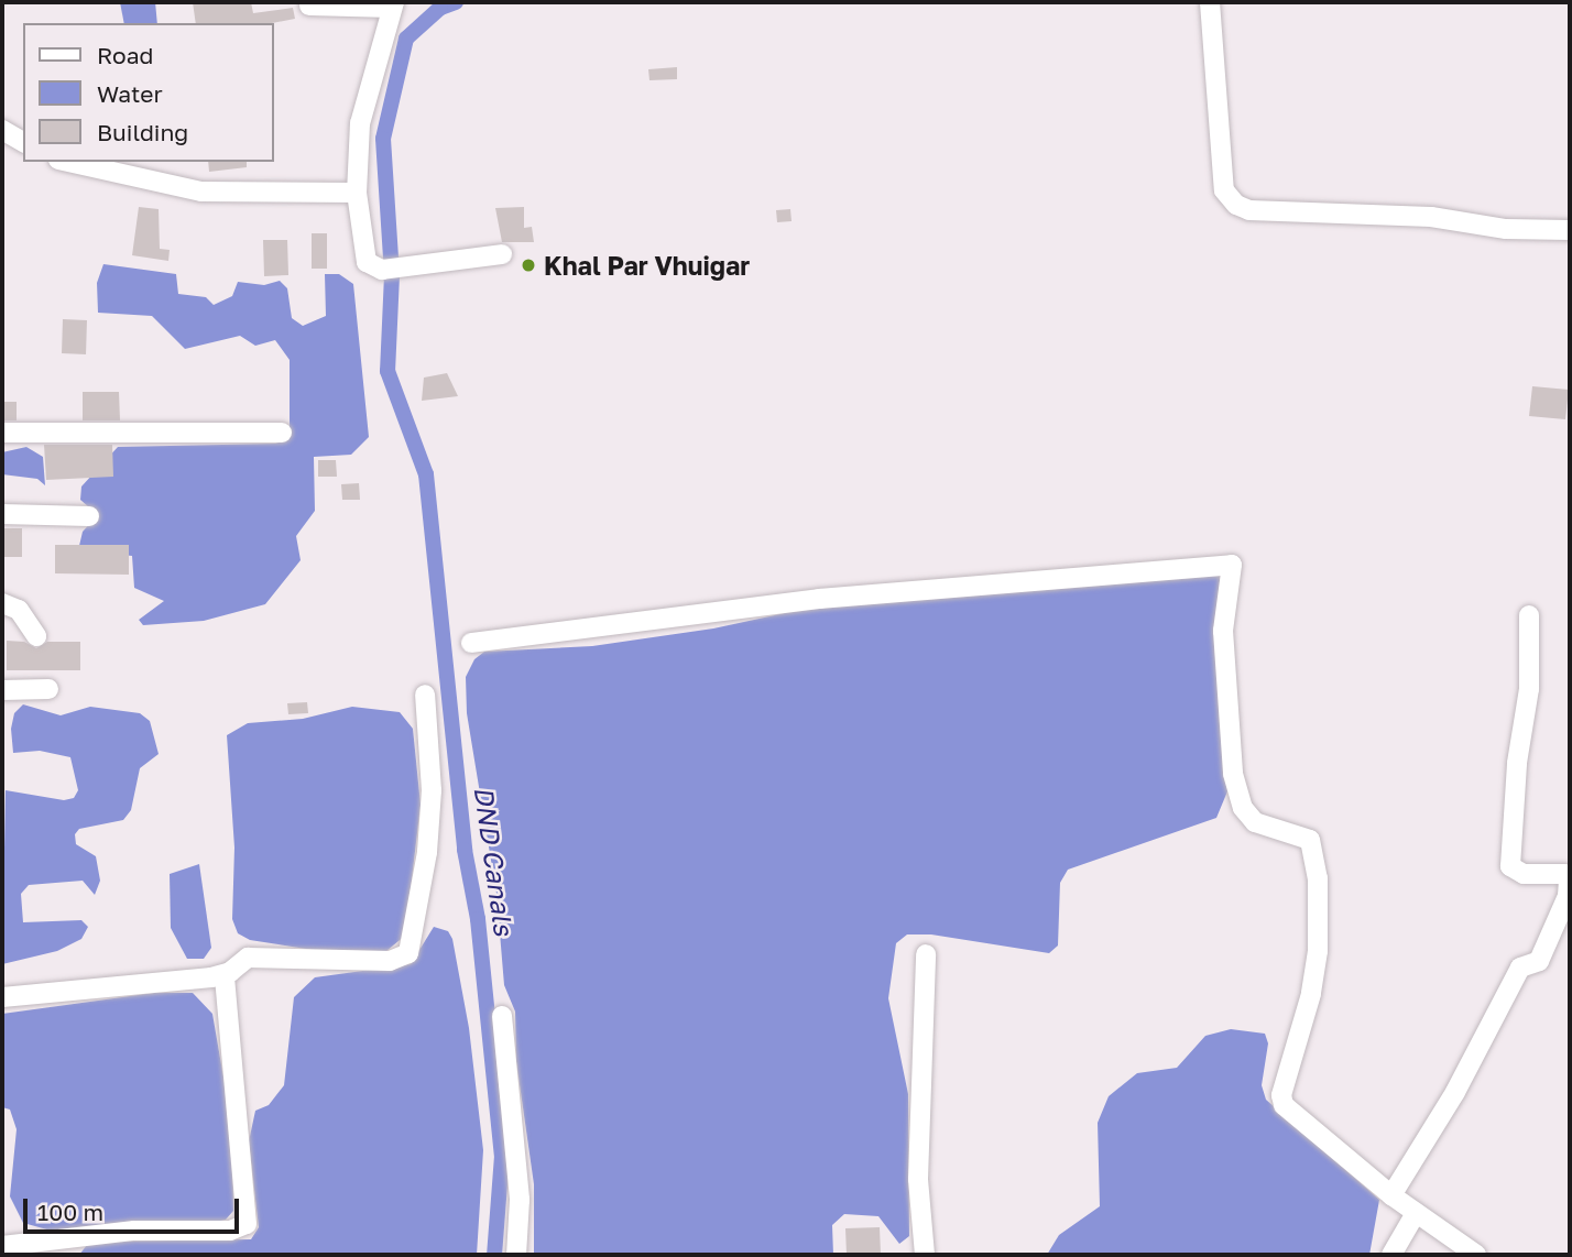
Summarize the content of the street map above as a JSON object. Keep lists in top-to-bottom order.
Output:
{
  "water": ["DND Canals"],
  "places": ["Khal Par Vhuigar"],
  "legend": ["Road", "Water", "Building"],
  "scale_bar": "100 m"
}
